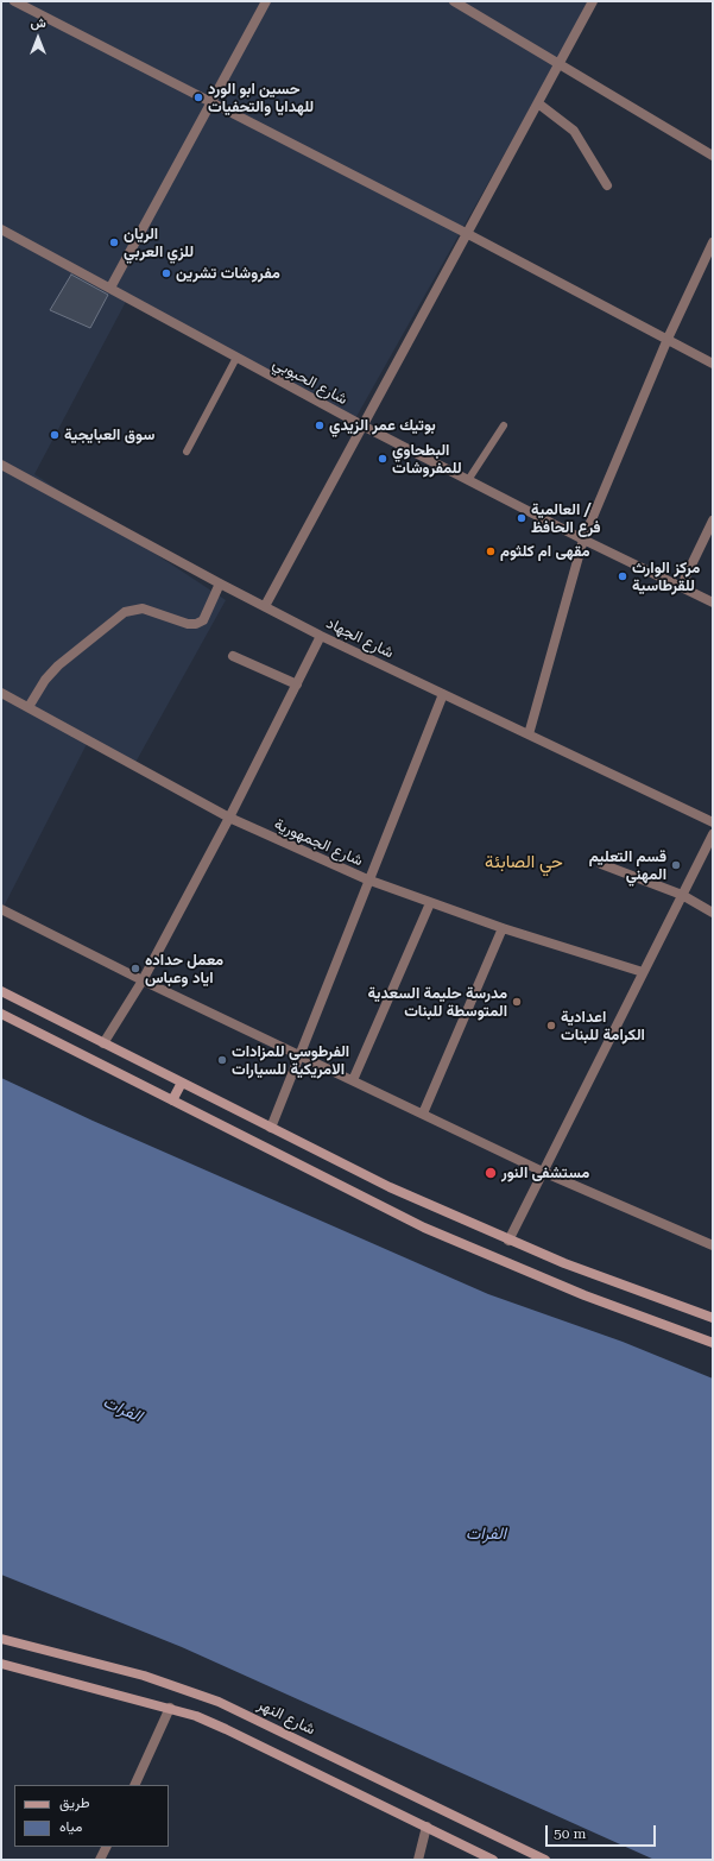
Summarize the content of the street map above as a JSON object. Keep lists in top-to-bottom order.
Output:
{
  "streets": {
    "main road": ["شارع النهر"],
    "street": ["شارع الحبوبي", "شارع الجهاد", "شارع الجمهورية"]
  },
  "districts": ["حي الصابئة"],
  "water": ["الفرات"],
  "places": [
    "حسين ابو الورد للهدايا والتحفيات",
    "الريان للزي العربي",
    "مفروشات تشرين",
    "بوتيك عمر الزيدي",
    "سوق العبايجية",
    "البطحاوي للمفروشات",
    "العالمية / فرع الحافظ",
    "مقهى ام كلثوم",
    "مركز الوارث للقرطاسية",
    "قسم التعليم المهني",
    "معمل حداده اياد وعباس",
    "مدرسة حليمة السعدية المتوسطة للبنات",
    "اعدادية الكرامة للبنات",
    "الفرطوسي للمزادات الامريكية للسيارات",
    "مستشفى النور"
  ],
  "legend": ["طريق", "مياه"],
  "scale_bar": "50 m",
  "north": "top"
}
